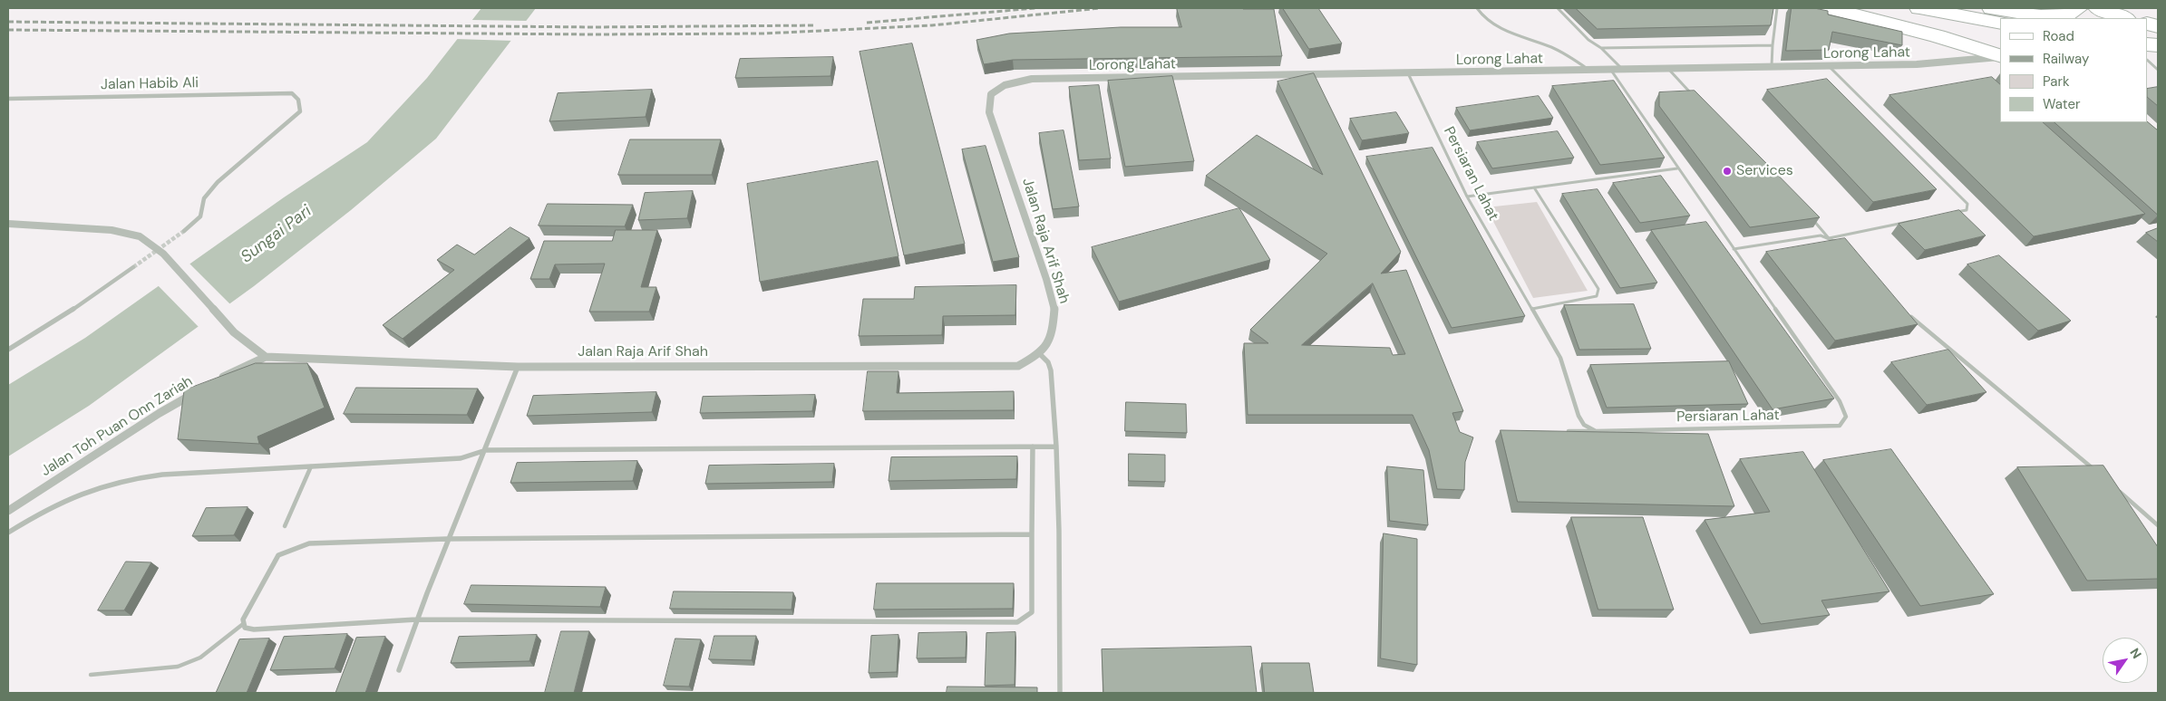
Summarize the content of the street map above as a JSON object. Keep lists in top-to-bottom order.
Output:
{
  "streets": {
    "street": [
      "Lorong Lahat",
      "Jalan Habib Ali",
      "Jalan Raja Arif Shah",
      "Jalan Toh Puan Onn Zariah"
    ],
    "lane": ["Persiaran Lahat"]
  },
  "crossings": [
    ["Lorong Lahat", "Persiaran Lahat"],
    ["Lorong Lahat", "Jalan Raja Arif Shah"],
    ["Jalan Raja Arif Shah", "Jalan Toh Puan Onn Zariah"]
  ],
  "water": ["Sungai Pari"],
  "places": ["Services"],
  "legend": [
    "Road",
    "Railway",
    "Park",
    "Water"
  ],
  "north": "top right"
}
